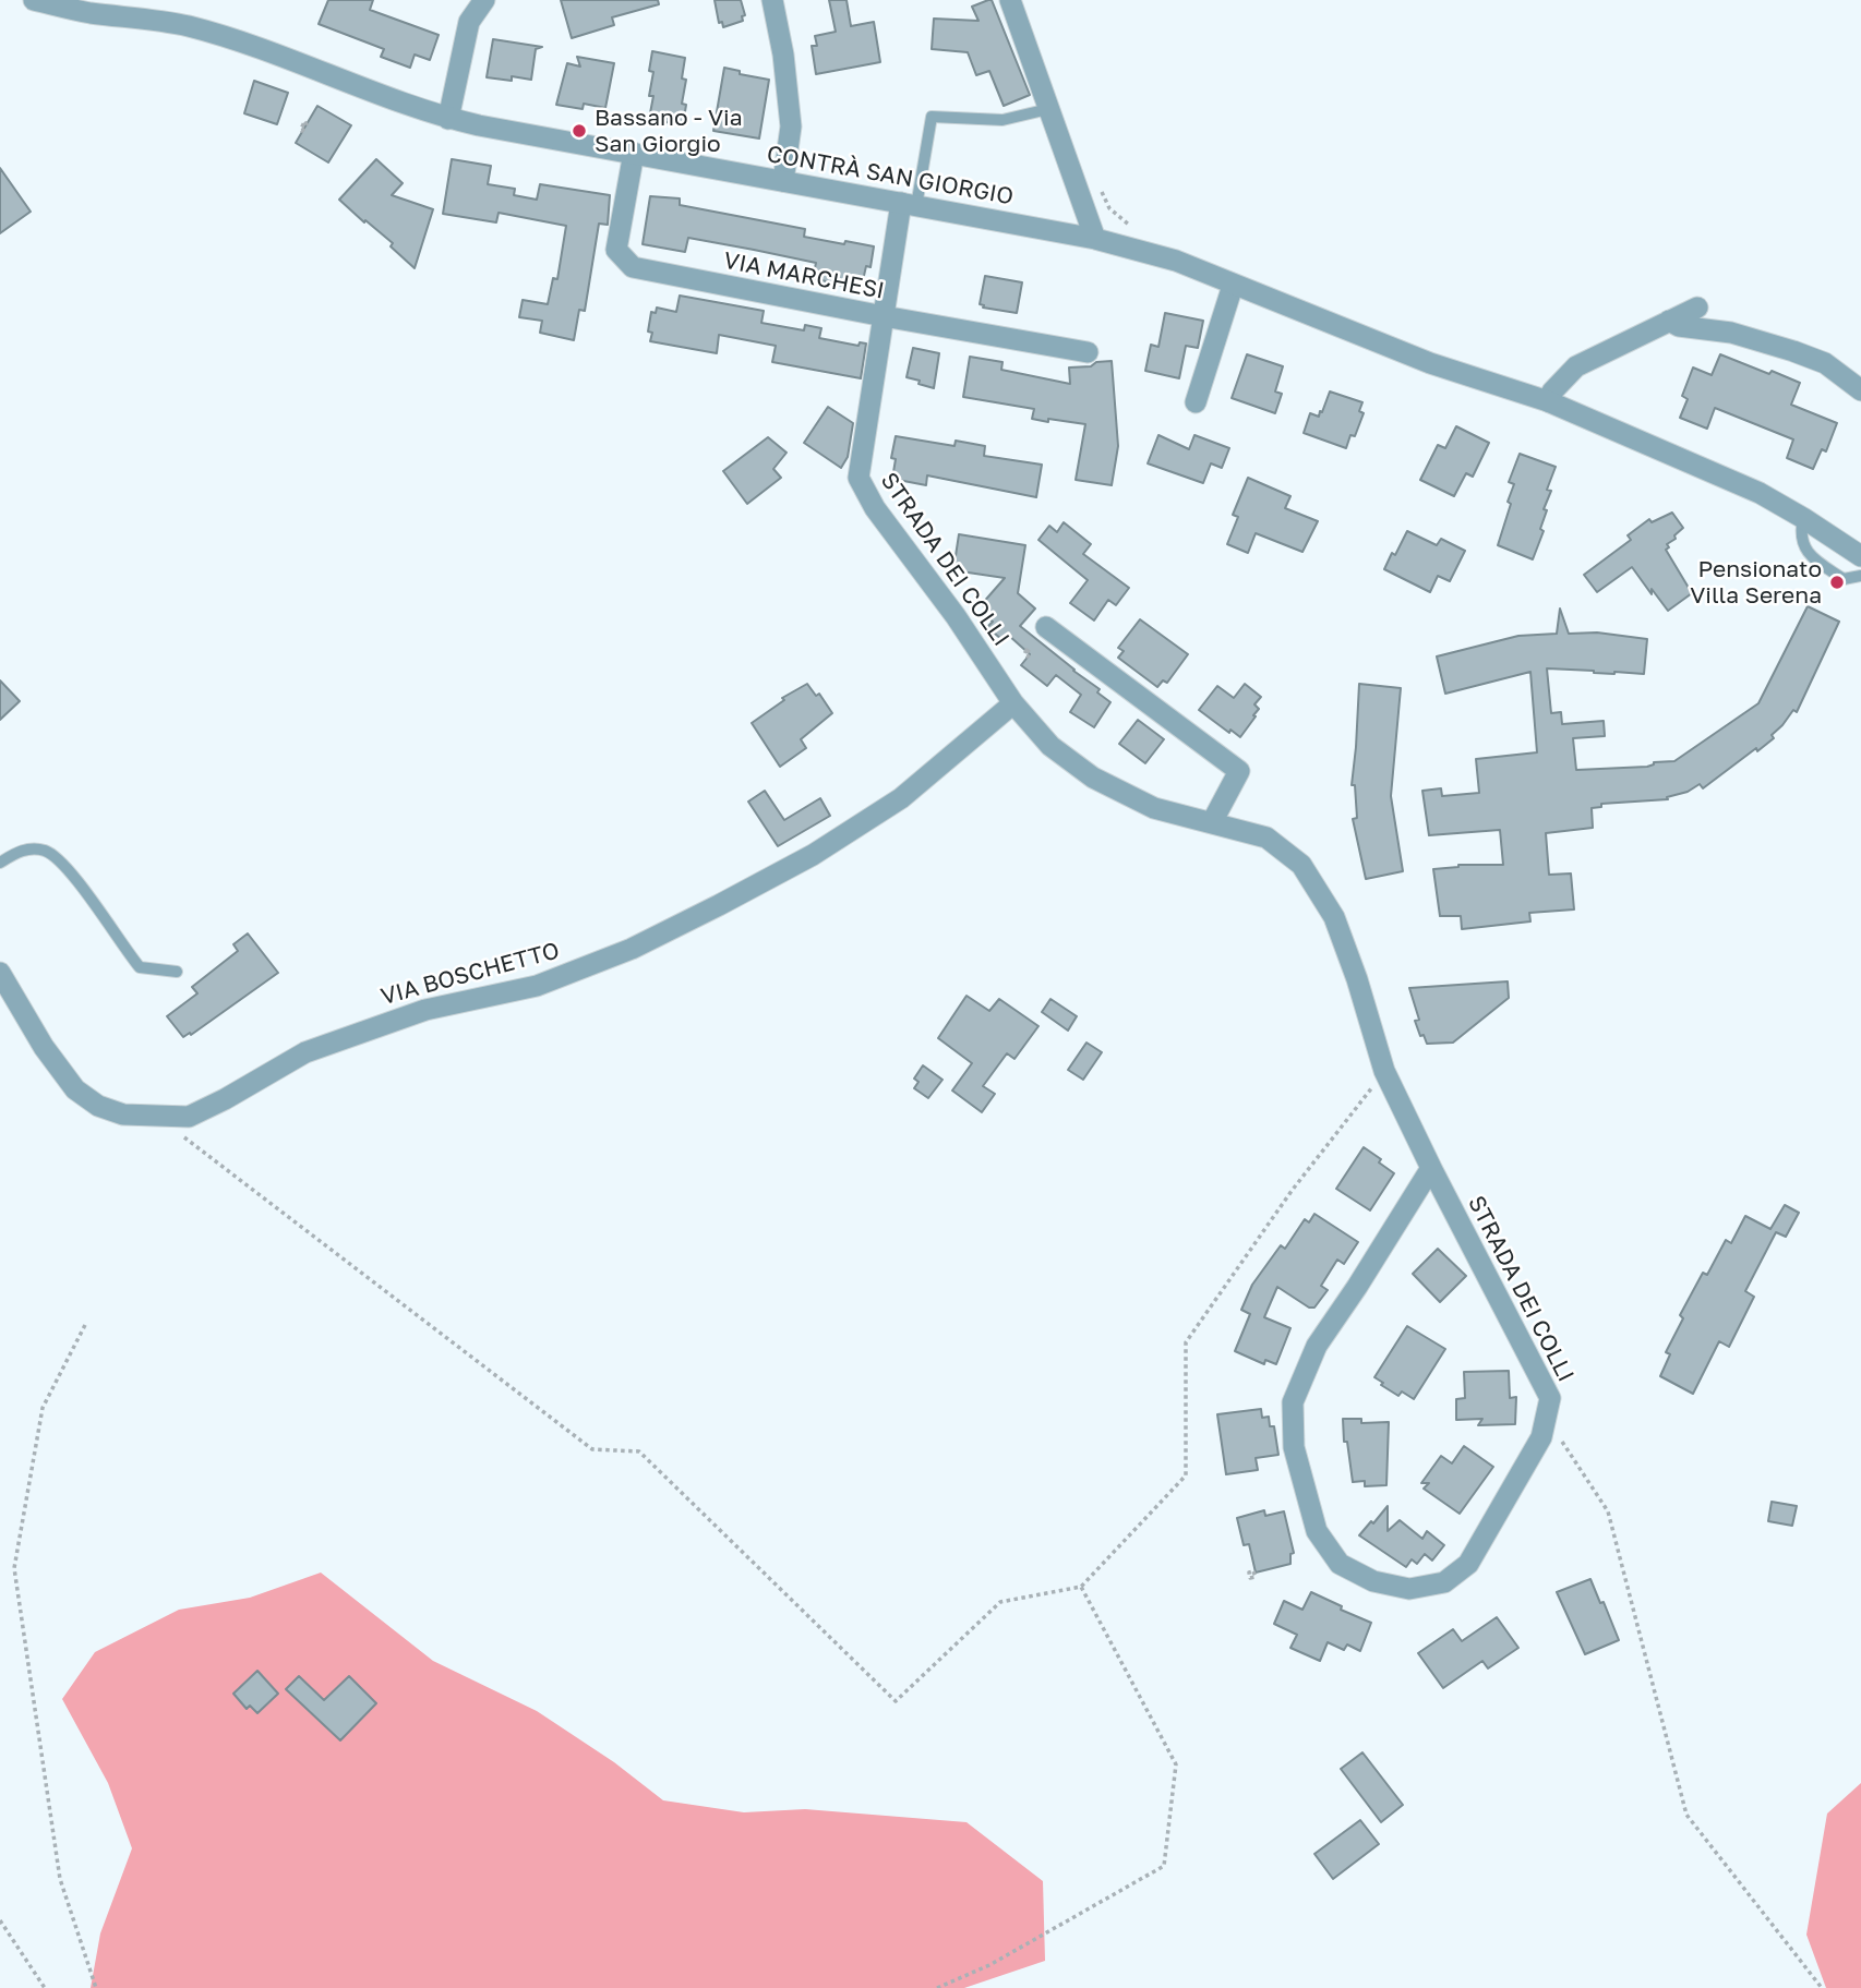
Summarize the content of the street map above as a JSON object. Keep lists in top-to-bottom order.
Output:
{
  "streets": {
    "street": [
      "CONTRÀ SAN GIORGIO",
      "VIA MARCHESI",
      "STRADA DEI COLLI",
      "VIA BOSCHETTO"
    ]
  },
  "crossings": [
    ["CONTRÀ SAN GIORGIO", "VIA MARCHESI"],
    ["CONTRÀ SAN GIORGIO", "STRADA DEI COLLI"],
    ["VIA MARCHESI", "STRADA DEI COLLI"],
    ["STRADA DEI COLLI", "VIA BOSCHETTO"]
  ],
  "places": ["Bassano - Via San Giorgio", "Pensionato Villa Serena"]
}
